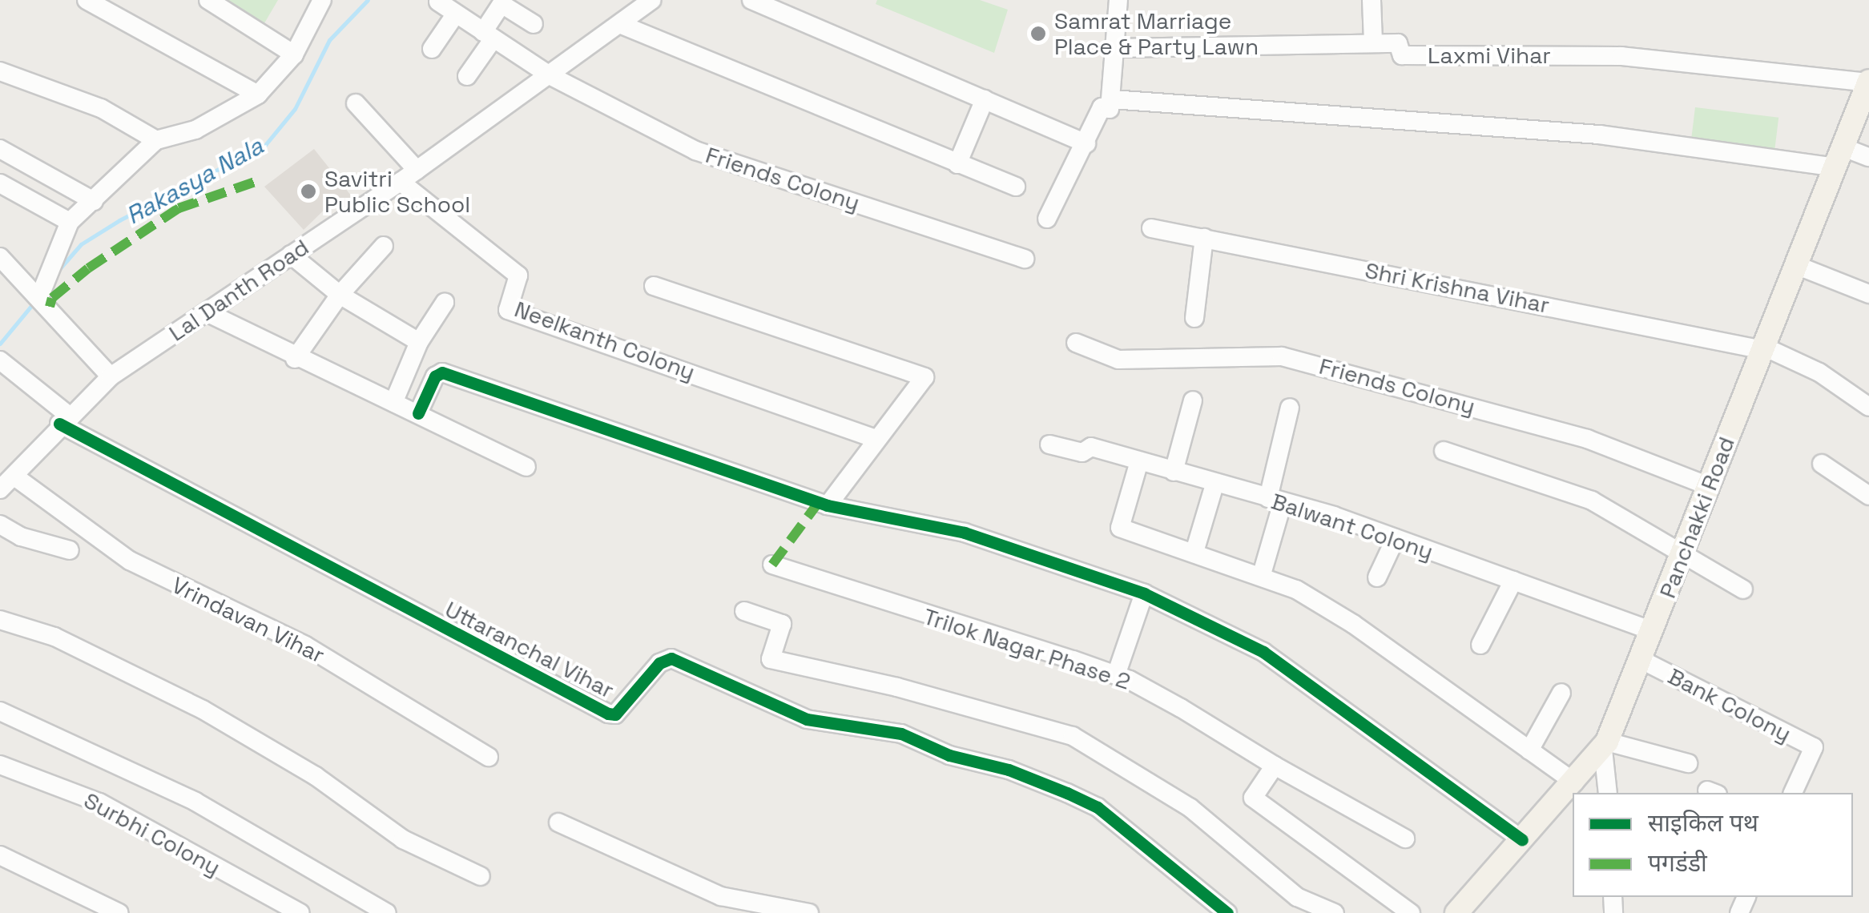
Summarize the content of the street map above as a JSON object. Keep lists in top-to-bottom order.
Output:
{
  "streets": {
    "main road": ["Panchakki Road"],
    "street": [
      "Laxmi Vihar",
      "Friends Colony",
      "Shri Krishna Vihar",
      "Lal Danth Road",
      "Neelkanth Colony",
      "Balwant Colony",
      "Vrindavan Vihar",
      "Trilok Nagar Phase 2",
      "Uttaranchal Vihar",
      "Bank Colony",
      "Surbhi Colony"
    ]
  },
  "crossings": [
    ["Laxmi Vihar", "Panchakki Road"],
    ["Friends Colony", "Lal Danth Road"],
    ["Friends Colony", "Panchakki Road"],
    ["Shri Krishna Vihar", "Panchakki Road"],
    ["Lal Danth Road", "Neelkanth Colony"],
    ["Lal Danth Road", "Vrindavan Vihar"],
    ["Lal Danth Road", "Uttaranchal Vihar"],
    ["Panchakki Road", "Balwant Colony"],
    ["Panchakki Road", "Bank Colony"]
  ],
  "water": ["Rakasya Nala"],
  "places": ["Samrat Marriage Place & Party Lawn", "Savitri Public School"],
  "legend": ["साइकिल पथ", "पगडंडी"]
}
